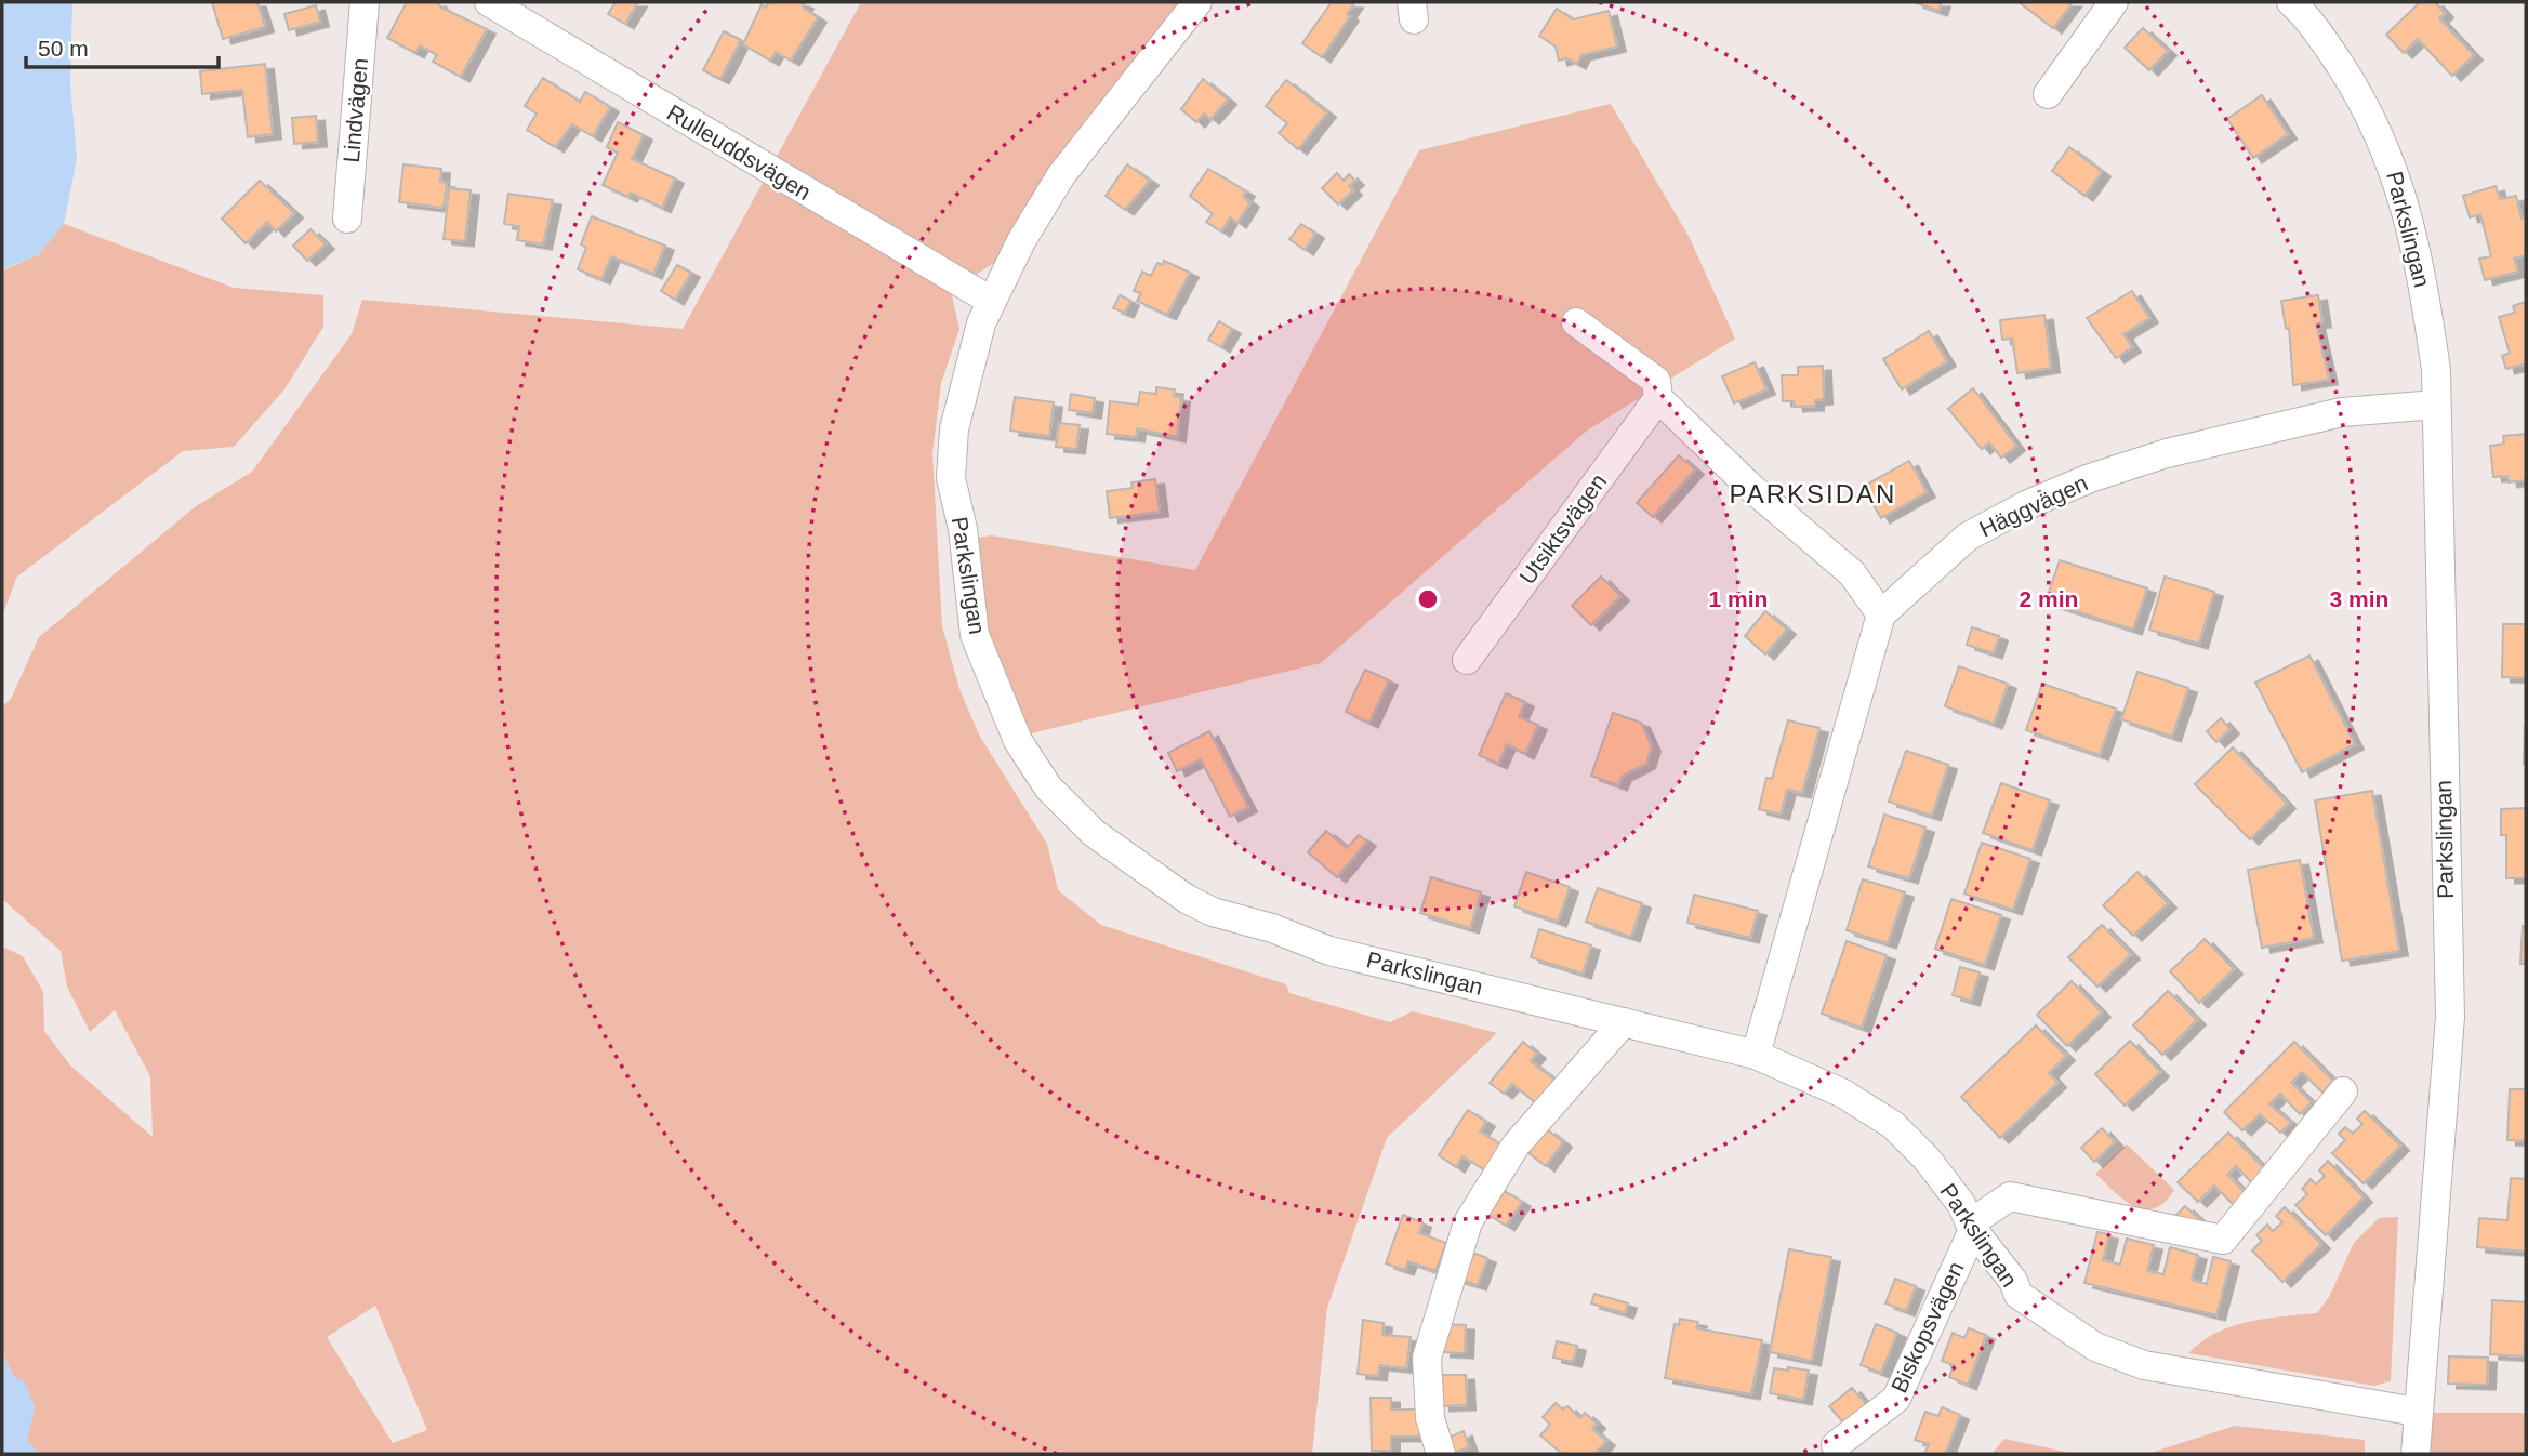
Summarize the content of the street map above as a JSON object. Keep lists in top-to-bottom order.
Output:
{
  "streets": {
    "street": [
      "Lindvägen",
      "Rulleuddsvägen",
      "Parkslingan",
      "Häggvägen",
      "Utsiktsvägen",
      "Biskopsvägen"
    ]
  },
  "crossings": [
    ["Rulleuddsvägen", "Parkslingan"],
    ["Parkslingan", "Häggvägen"],
    ["Parkslingan", "Biskopsvägen"]
  ],
  "districts": ["PARKSIDAN"],
  "scale_bar": "50 m",
  "rings": ["1 min", "2 min", "3 min"]
}
